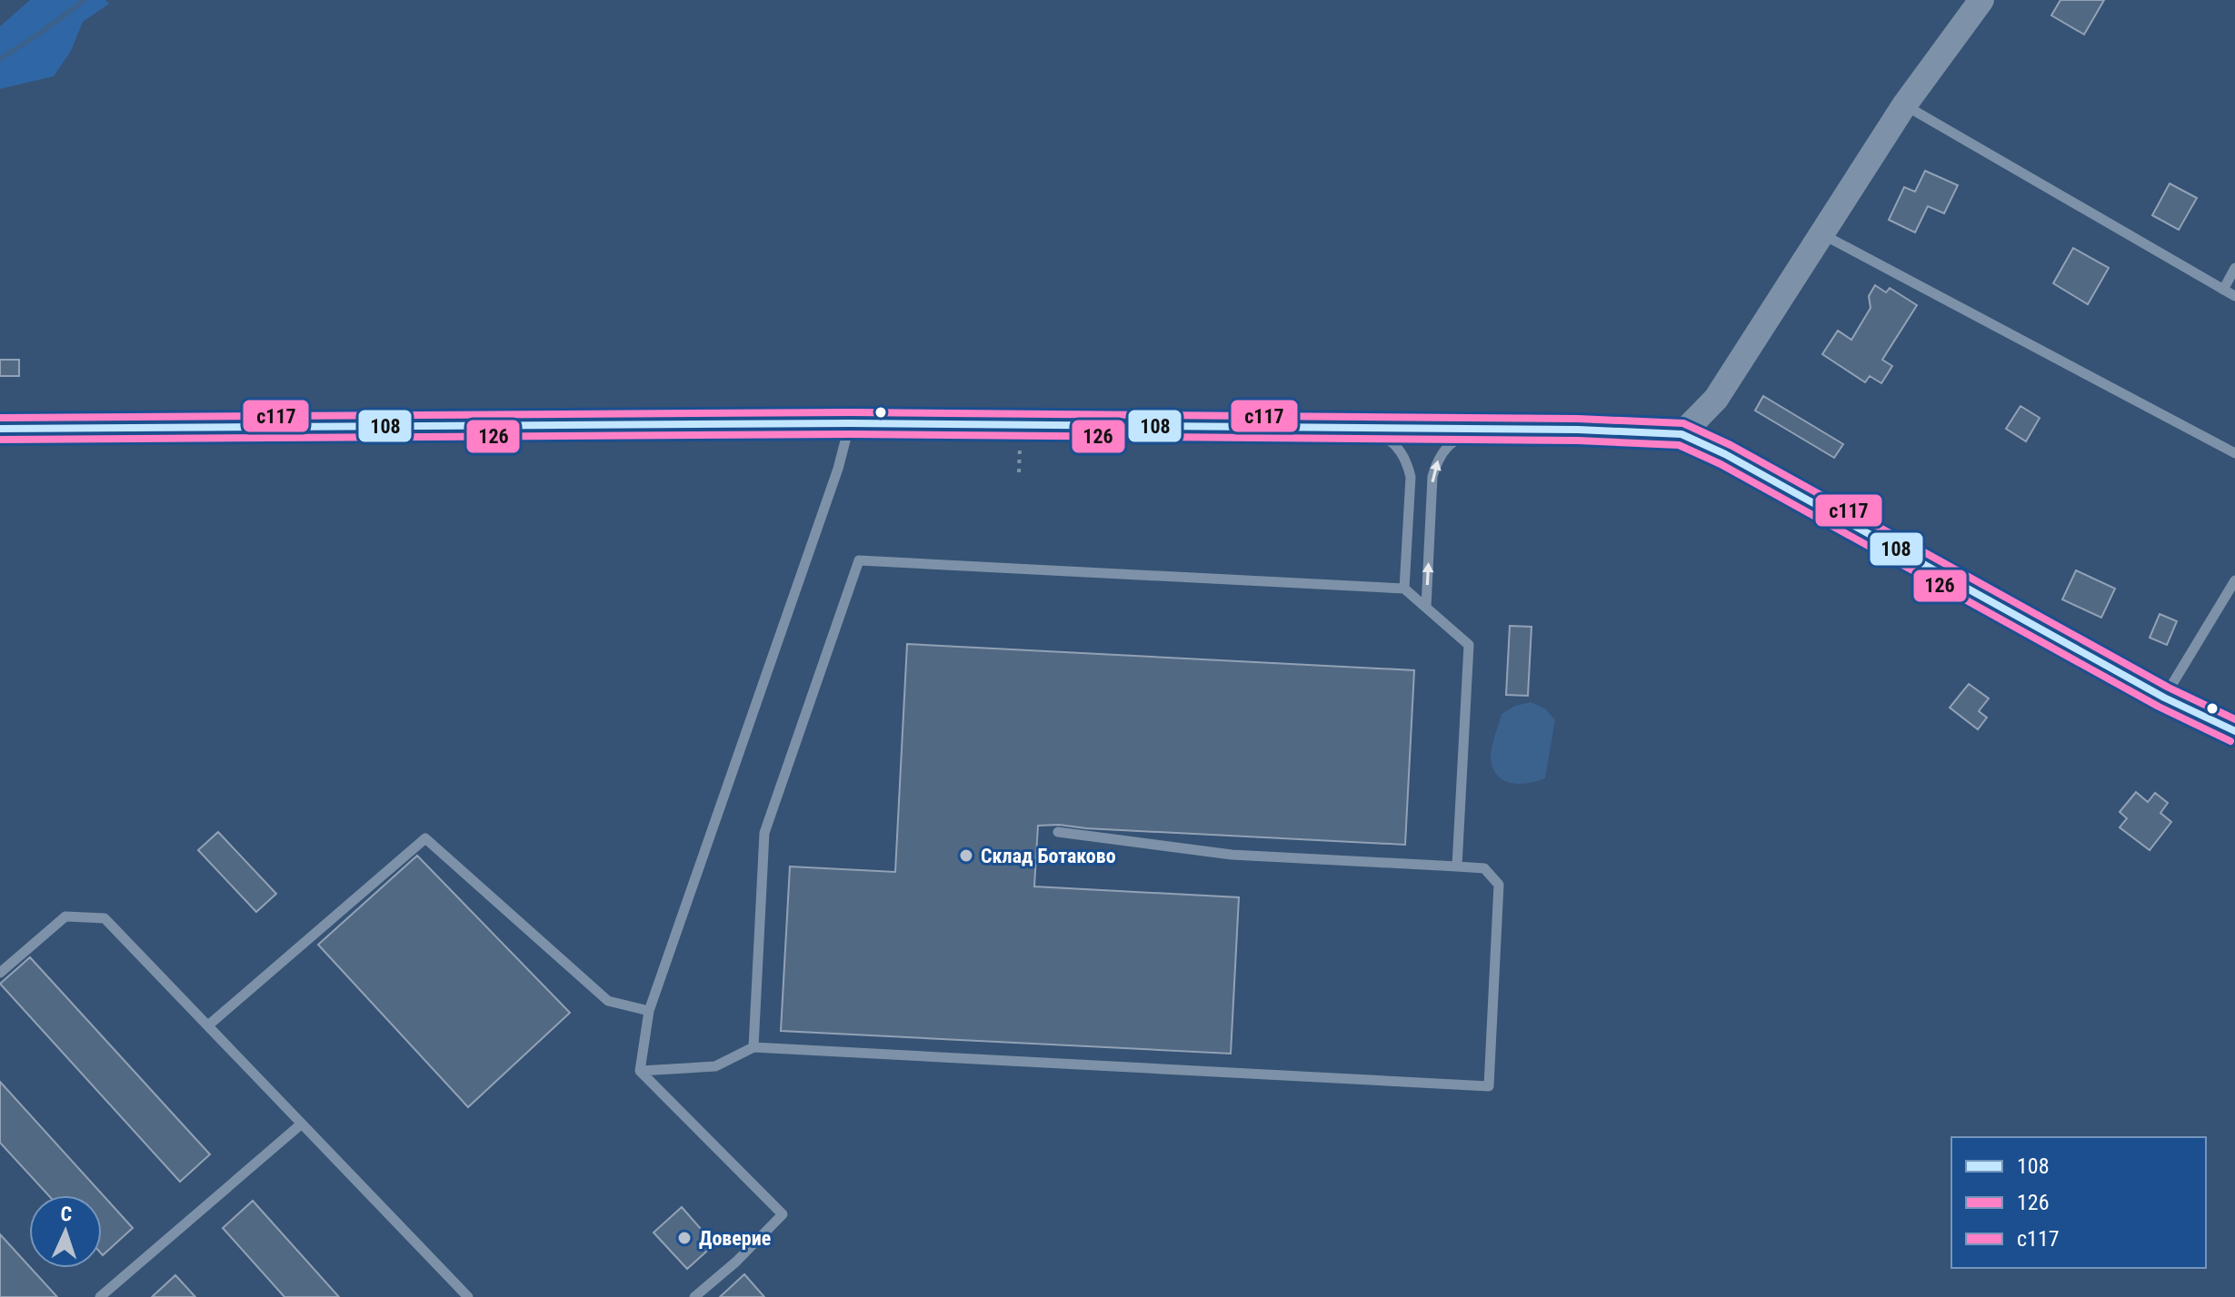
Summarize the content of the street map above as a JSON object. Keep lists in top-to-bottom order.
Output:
{
  "places": ["Склад Ботаково", "Доверие"],
  "lines": ["transit line с117", "transit line 108", "transit line 126"],
  "legend": ["108", "126", "с117"],
  "north": "top"
}
